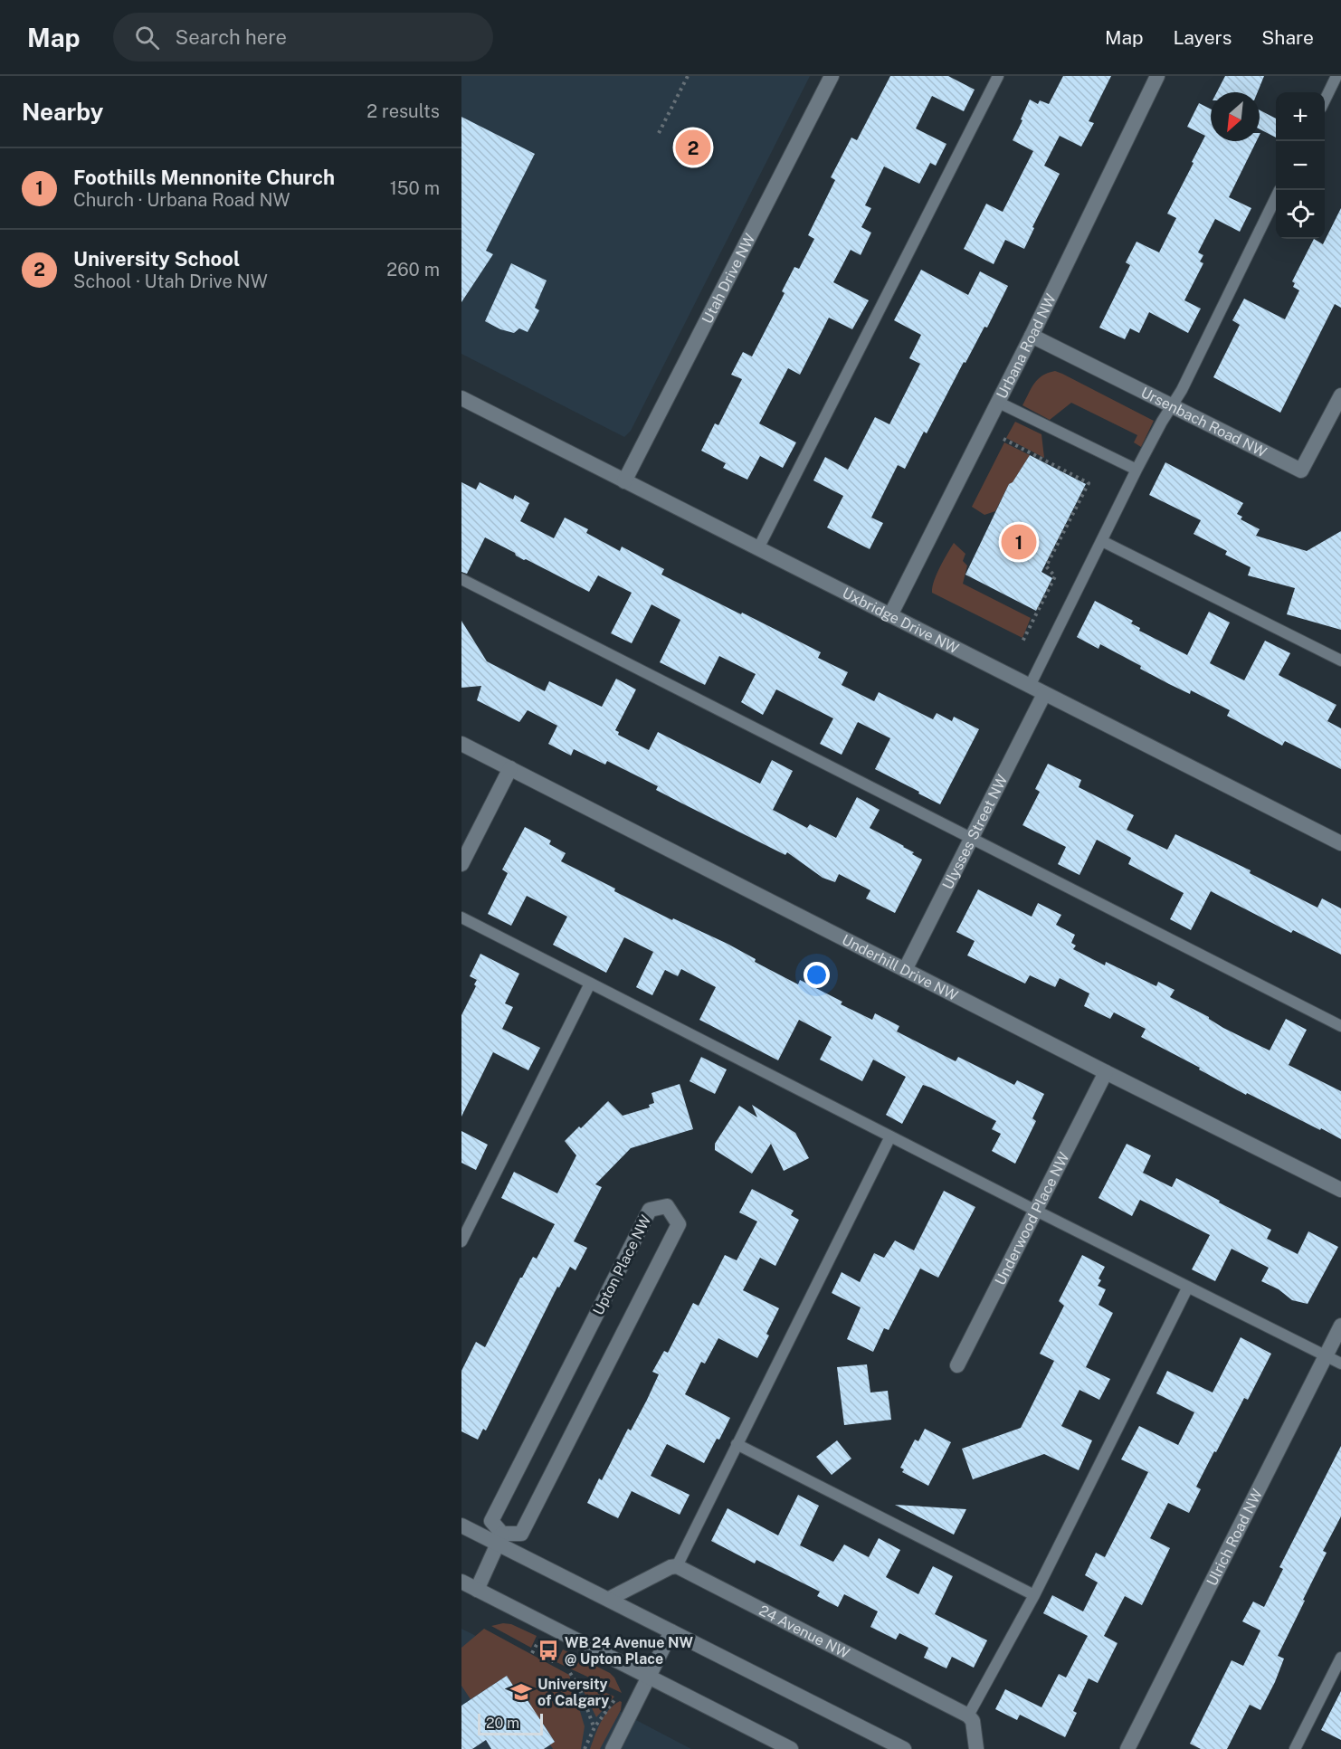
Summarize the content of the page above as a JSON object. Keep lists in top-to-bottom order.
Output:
{
  "streets": {
    "street": [
      "Utah Drive NW",
      "Urbana Road NW",
      "Ursenbach Road NW",
      "Uxbridge Drive NW",
      "Ulysses Street NW",
      "Underhill Drive NW",
      "Underwood Place NW",
      "Upton Place NW",
      "Ulrich Road NW",
      "24 Avenue NW"
    ]
  },
  "crossings": [
    ["Utah Drive NW", "Uxbridge Drive NW"],
    ["Urbana Road NW", "Ursenbach Road NW"],
    ["Urbana Road NW", "Uxbridge Drive NW"],
    ["Uxbridge Drive NW", "Ulysses Street NW"],
    ["Ulysses Street NW", "Underhill Drive NW"],
    ["Underhill Drive NW", "Underwood Place NW"]
  ],
  "places": {
    "bus stop": ["WB 24 Avenue NW @ Upton Place"],
    "school or university": ["University of Calgary"]
  },
  "scale_bar": "20 m",
  "north": "bottom left",
  "page": {
    "header": "Map",
    "search": "Search here",
    "nav": ["Map", "Layers", "Share"],
    "heading": ["Nearby", "2 results"],
    "map_buttons": ["+", "−"],
    "pins": ["2", "1"],
    "list": [
      {
        "mark": "1",
        "name": "Foothills Mennonite Church",
        "note": "Church · Urbana Road NW",
        "value": "150 m"
      },
      {
        "mark": "2",
        "name": "University School",
        "note": "School · Utah Drive NW",
        "value": "260 m"
      }
    ],
    "scale": "20 m"
  }
}
